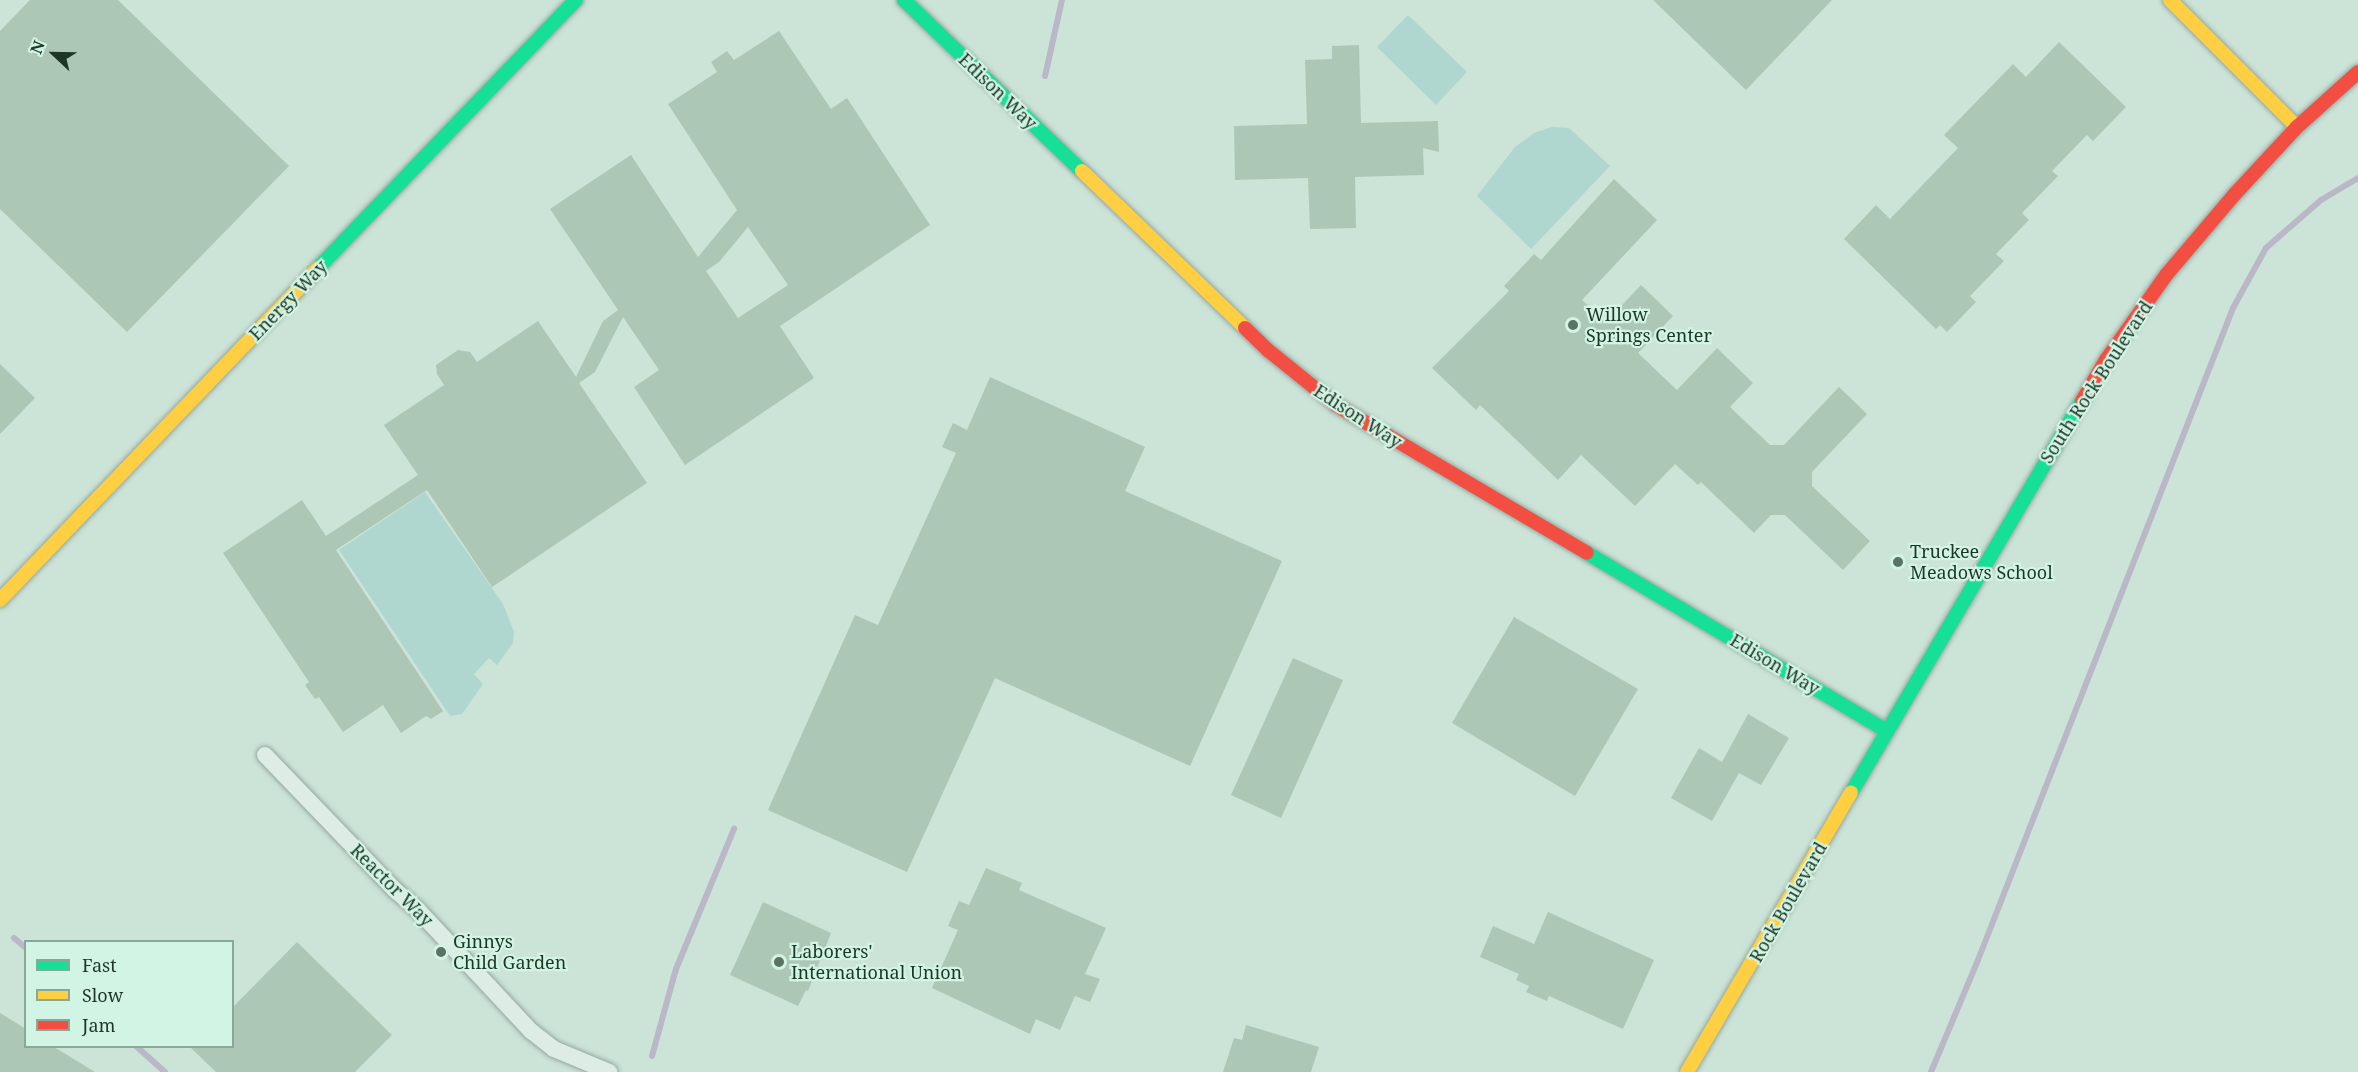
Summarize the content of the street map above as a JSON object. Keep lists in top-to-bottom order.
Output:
{
  "streets": {
    "street": [
      "Edison Way",
      "Energy Way",
      "South Rock Boulevard",
      "Reactor Way",
      "Rock Boulevard"
    ]
  },
  "crossings": [
    ["Edison Way", "South Rock Boulevard"],
    ["Edison Way", "Rock Boulevard"],
    ["South Rock Boulevard", "Rock Boulevard"]
  ],
  "places": [
    "Willow Springs Center",
    "Truckee Meadows School",
    "Ginnys Child Garden",
    "Laborers' International Union"
  ],
  "legend": ["Fast", "Slow", "Jam"],
  "north": "left"
}
